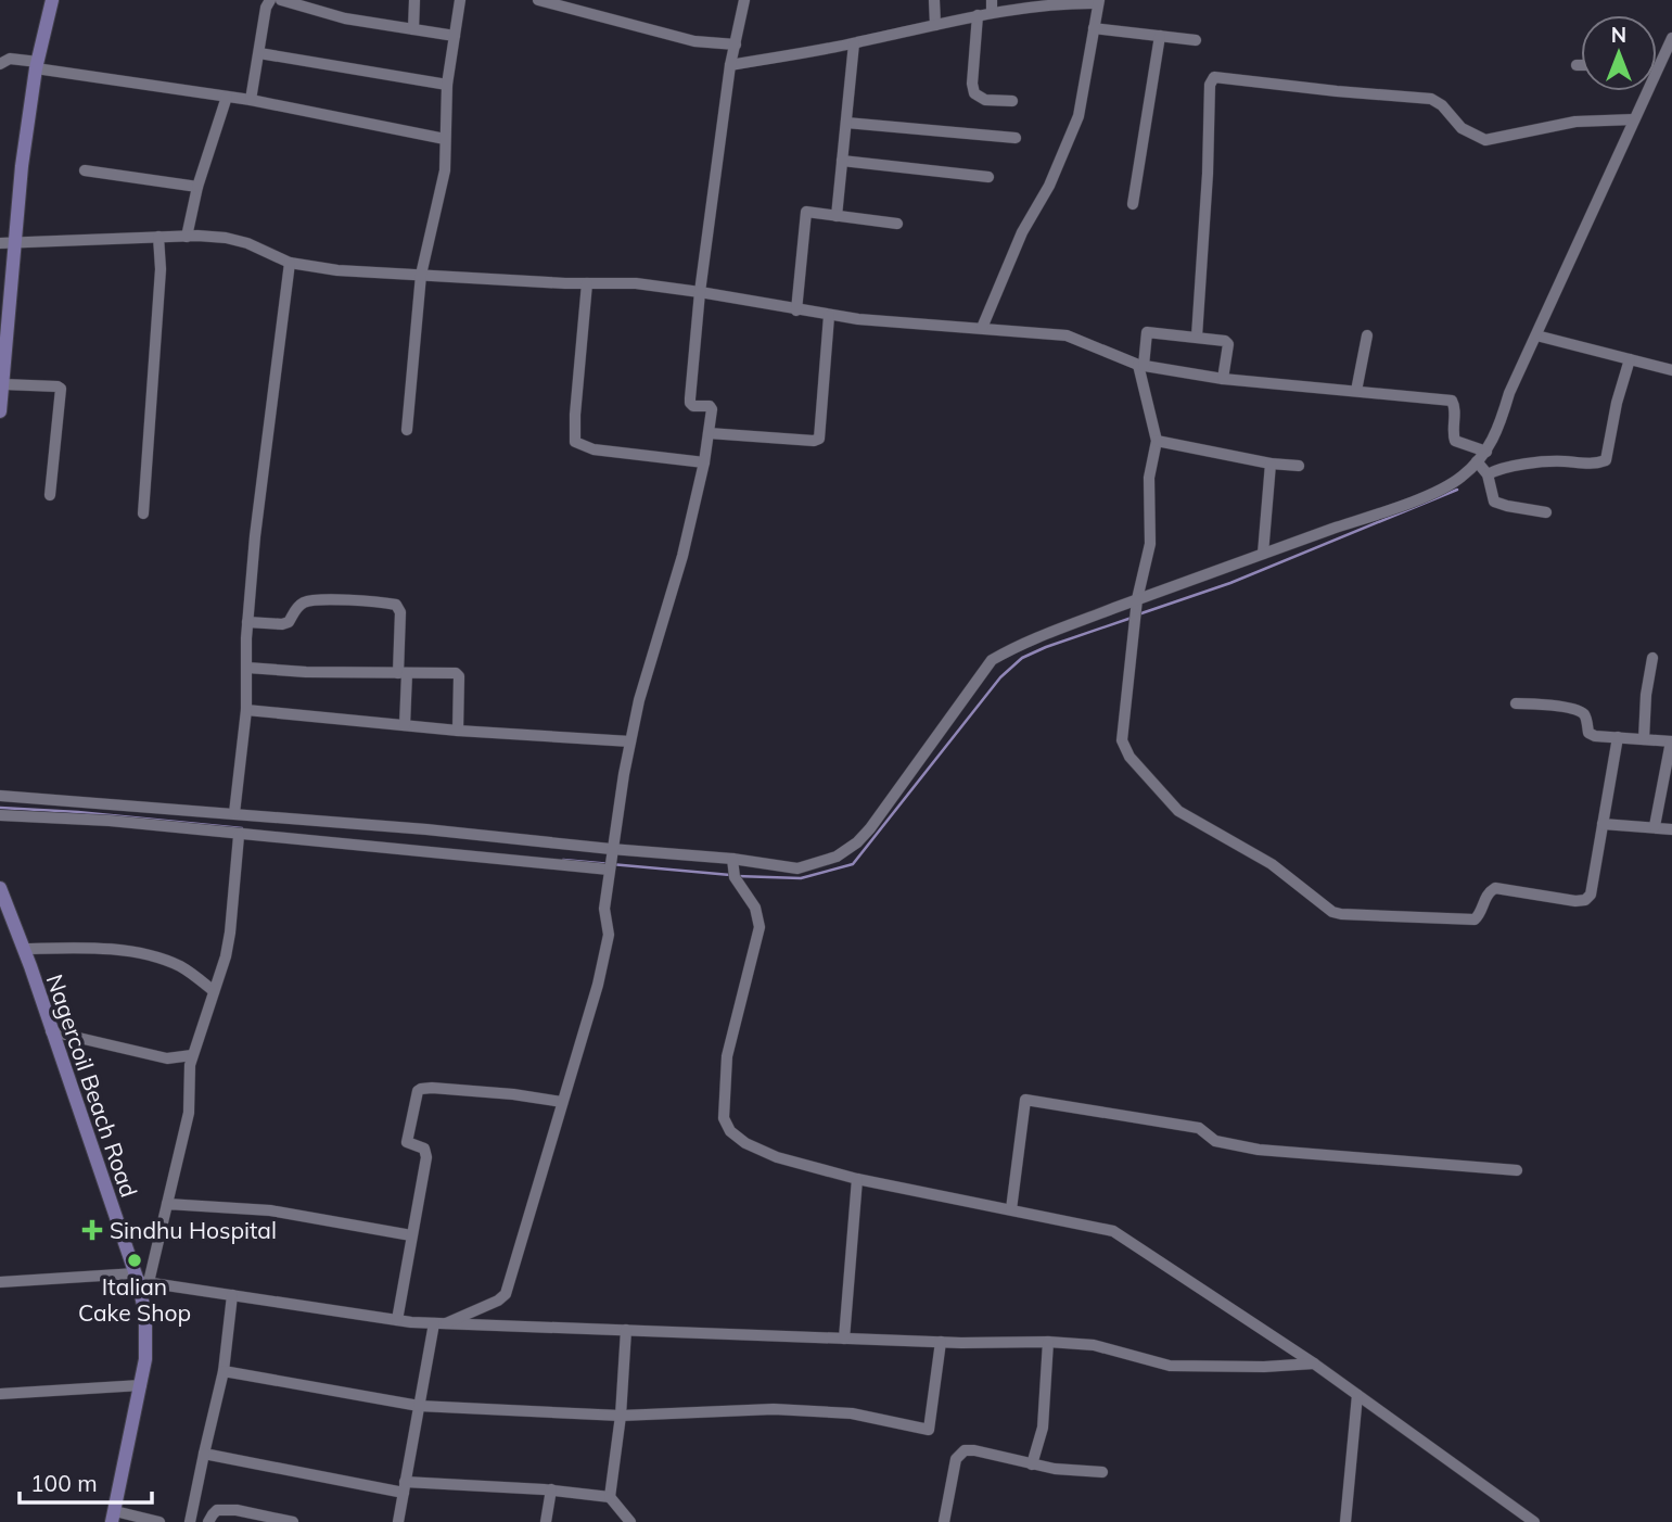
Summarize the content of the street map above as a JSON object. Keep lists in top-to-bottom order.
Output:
{
  "streets": {
    "main road": ["Nagercoil Beach Road"]
  },
  "places": {
    "health": ["Sindhu Hospital"],
    "other": ["Italian Cake Shop"]
  },
  "scale_bar": "100 m",
  "north": "top"
}
